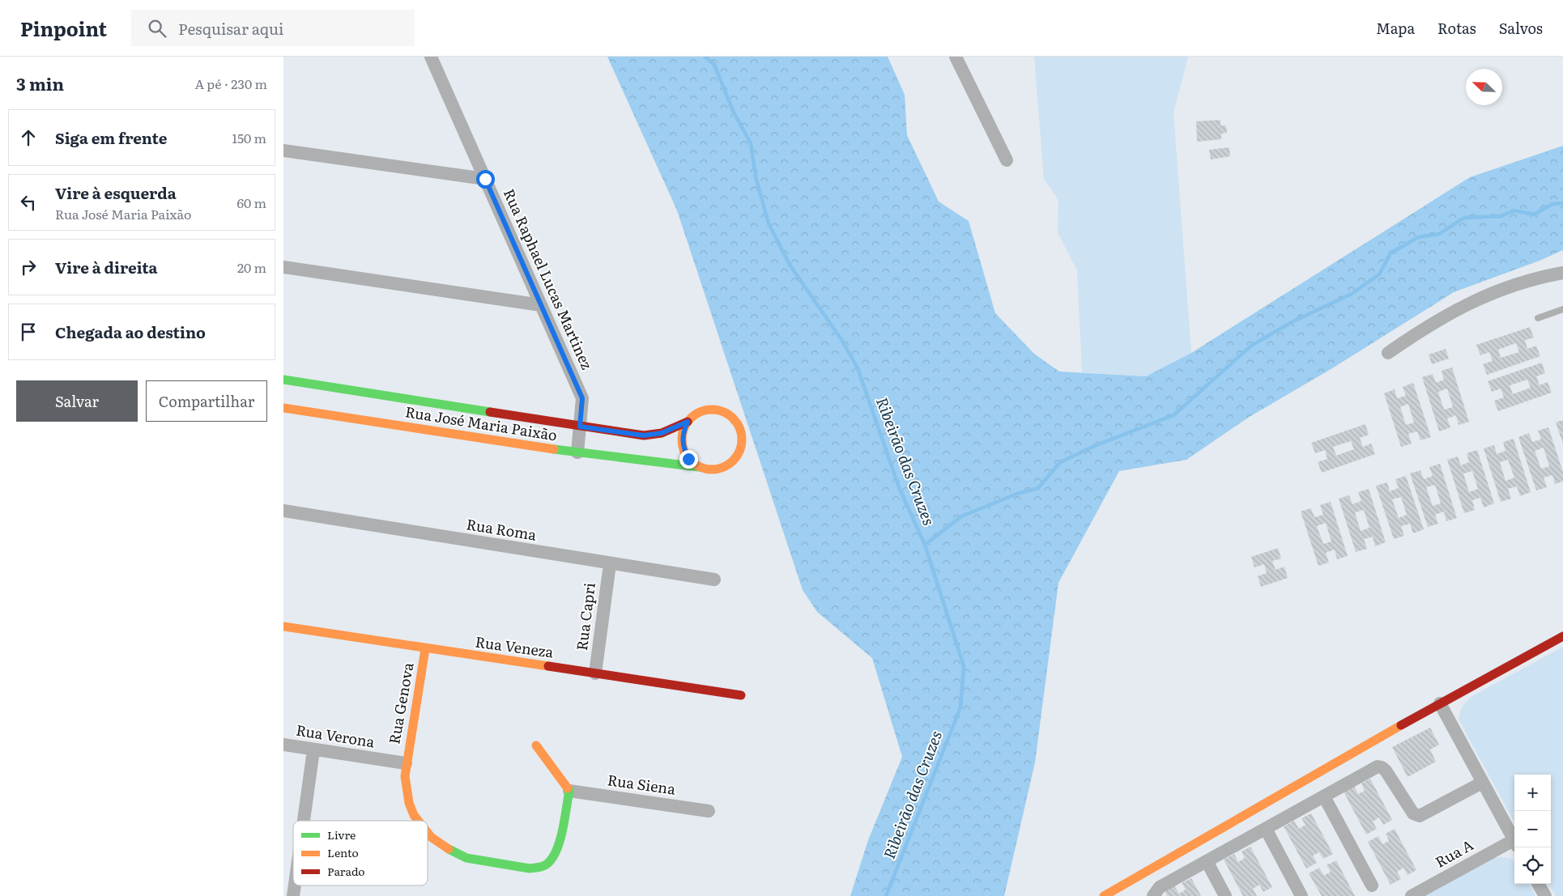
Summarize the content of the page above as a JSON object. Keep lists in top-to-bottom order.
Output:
{
  "streets": {
    "street": [
      "Rua Raphael Lucas Martinez",
      "Rua José Maria Paixão",
      "Rua Roma",
      "Rua Capri",
      "Rua Veneza",
      "Rua Genova",
      "Rua Verona",
      "Rua Siena",
      "Rua A"
    ]
  },
  "crossings": [
    ["Rua Raphael Lucas Martinez", "Rua José Maria Paixão"],
    ["Rua Roma", "Rua Capri"],
    ["Rua Capri", "Rua Veneza"],
    ["Rua Veneza", "Rua Genova"],
    ["Rua Genova", "Rua Verona"],
    ["Rua Genova", "Rua Siena"]
  ],
  "water": ["Ribeirão das Cruzes"],
  "legend": ["Livre", "Lento", "Parado"],
  "north": "top left",
  "page": {
    "header": "Pinpoint",
    "search": "Pesquisar aqui",
    "nav": ["Mapa", "Rotas", "Salvos"],
    "heading": ["3 min", "A pé · 230 m"],
    "list": [
      ["Siga em frente", "150 m"],
      ["Vire à esquerda", "Rua José Maria Paixão", "60 m"],
      ["Vire à direita", "20 m"],
      "Chegada ao destino"
    ],
    "buttons": ["Salvar", "Compartilhar"],
    "map_buttons": ["+", "−"]
  }
}
